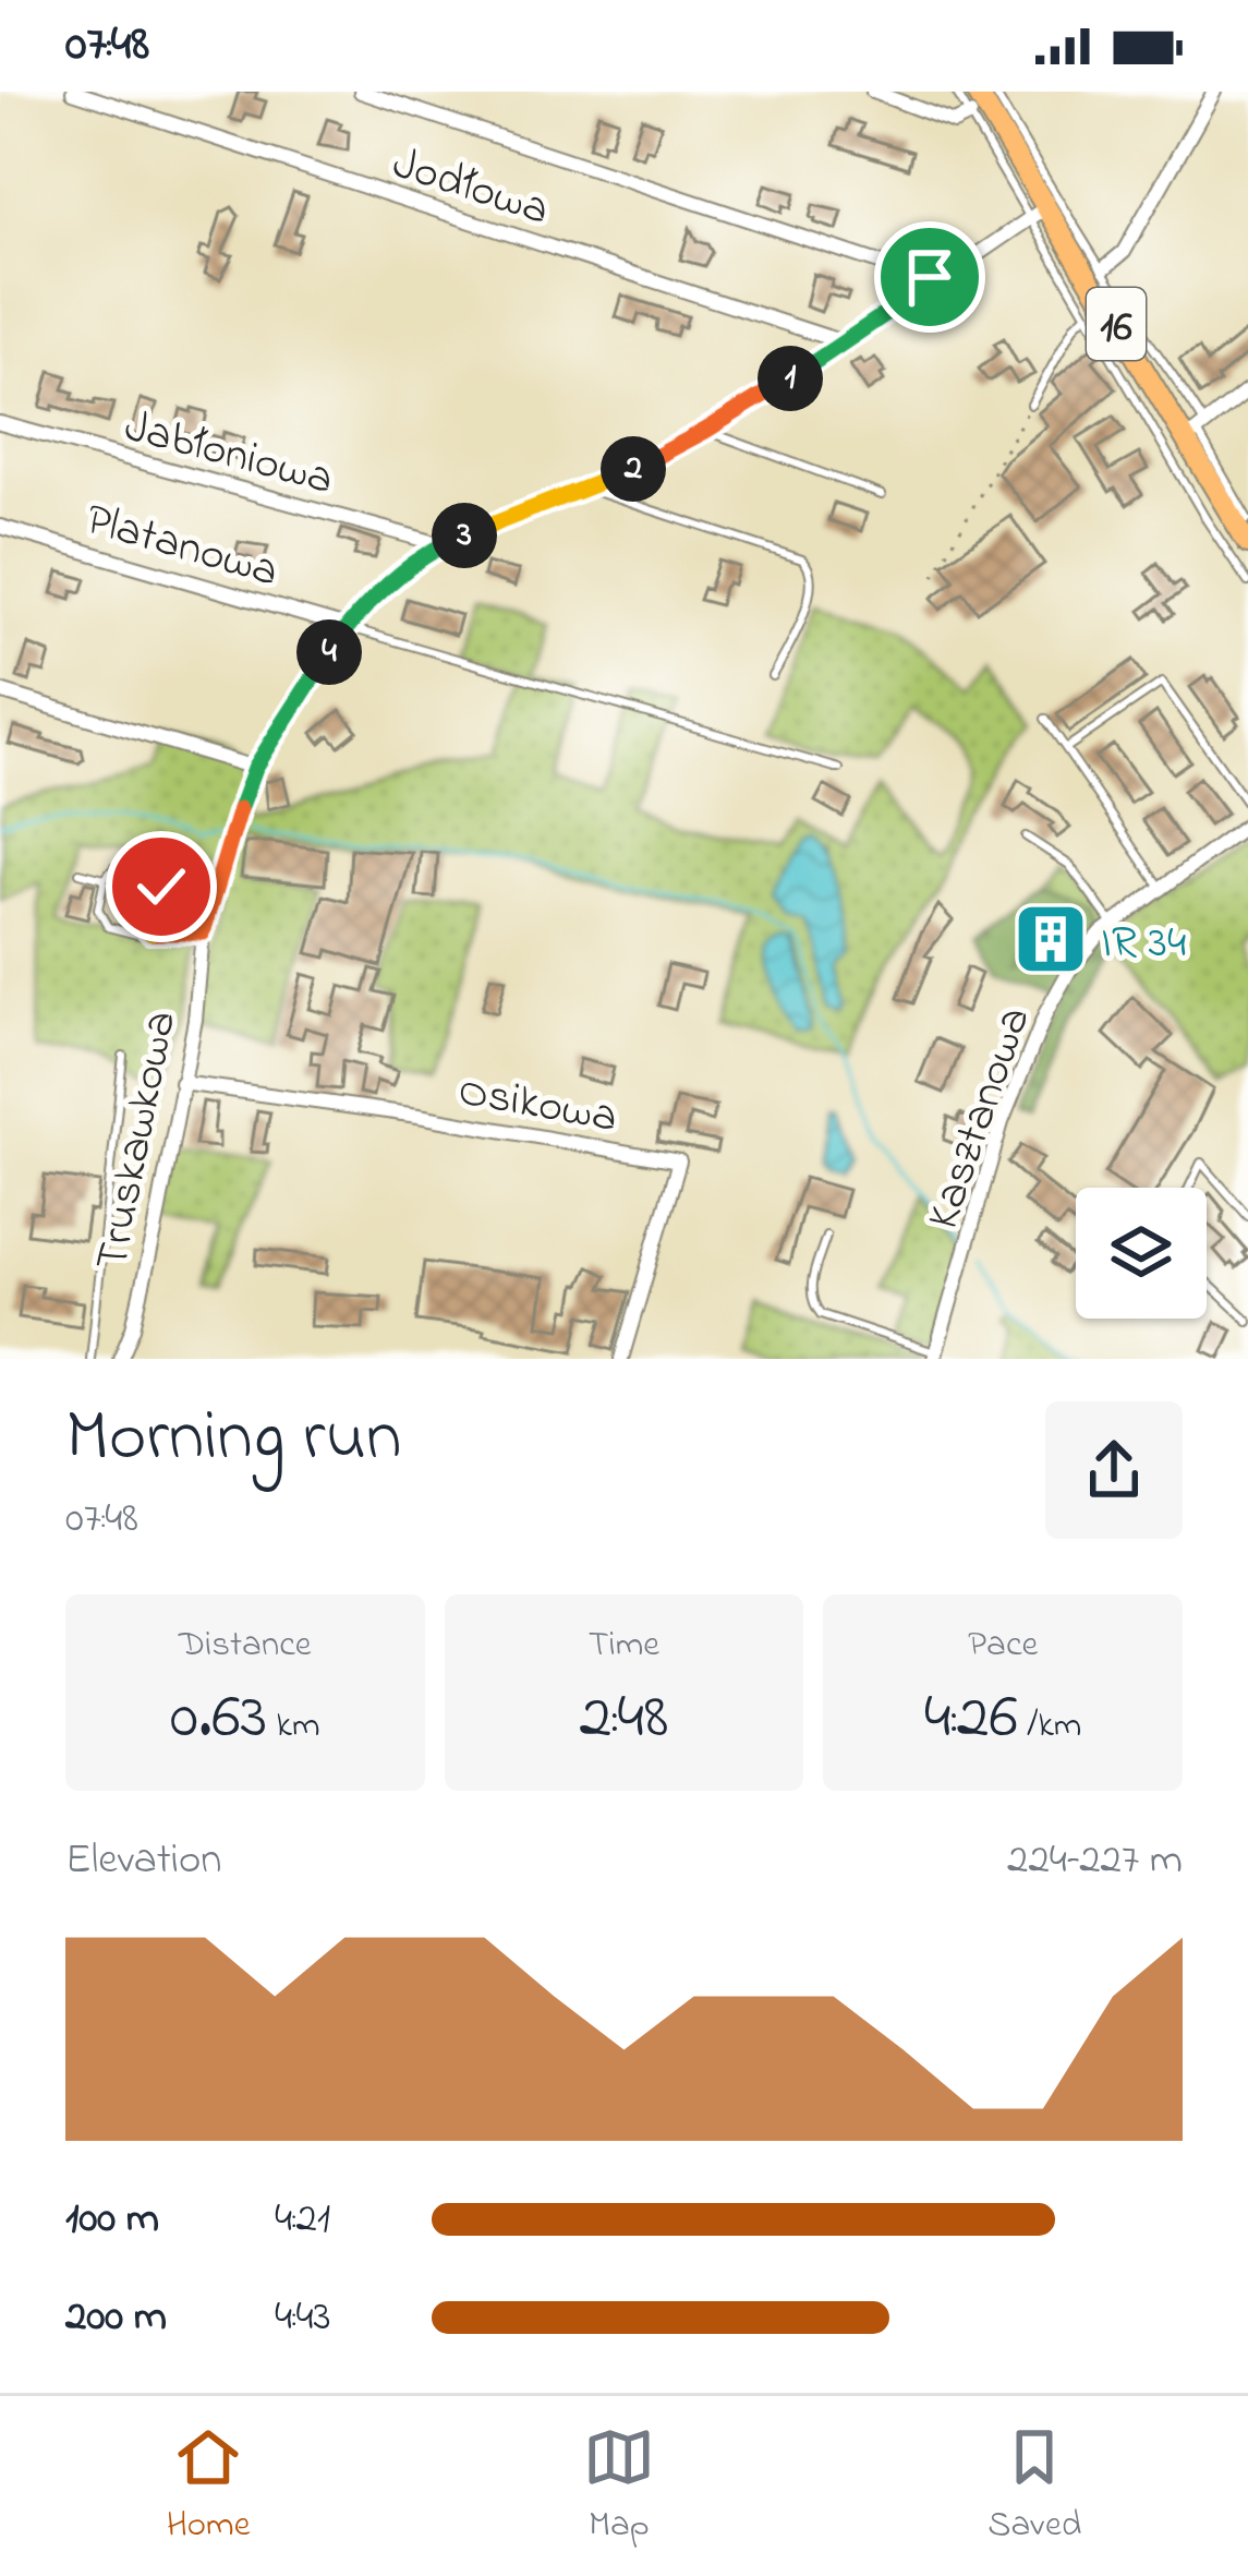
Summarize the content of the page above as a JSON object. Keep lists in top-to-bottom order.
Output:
{
  "streets": {
    "main road": ["16"],
    "street": [
      "Jodłowa",
      "Jabłoniowa",
      "Platanowa",
      "Osikowa",
      "Kasztanowa",
      "Truskawkowa"
    ]
  },
  "crossings": [
    ["Jodłowa", "Truskawkowa"],
    ["16", "Truskawkowa"],
    ["Jabłoniowa", "Truskawkowa"],
    ["Platanowa", "Truskawkowa"],
    ["Osikowa", "Truskawkowa"]
  ],
  "places": {
    "building": ["IR 34"]
  },
  "page": {
    "status": "07:48",
    "pins": [
      "1",
      "2",
      "3",
      "4"
    ],
    "heading": ["Morning run", "07:48"],
    "stats": [
      ["Distance", "0.63 km"],
      ["Time", "2:48"],
      ["Pace", "4:26 /km"]
    ],
    "chart": ["Elevation", "224–227 m"],
    "list": [
      {
        "name": "100 m",
        "note": "4:21"
      },
      {
        "name": "200 m",
        "note": "4:43"
      }
    ],
    "tabs": ["Home", "Map", "Saved"]
  }
}
